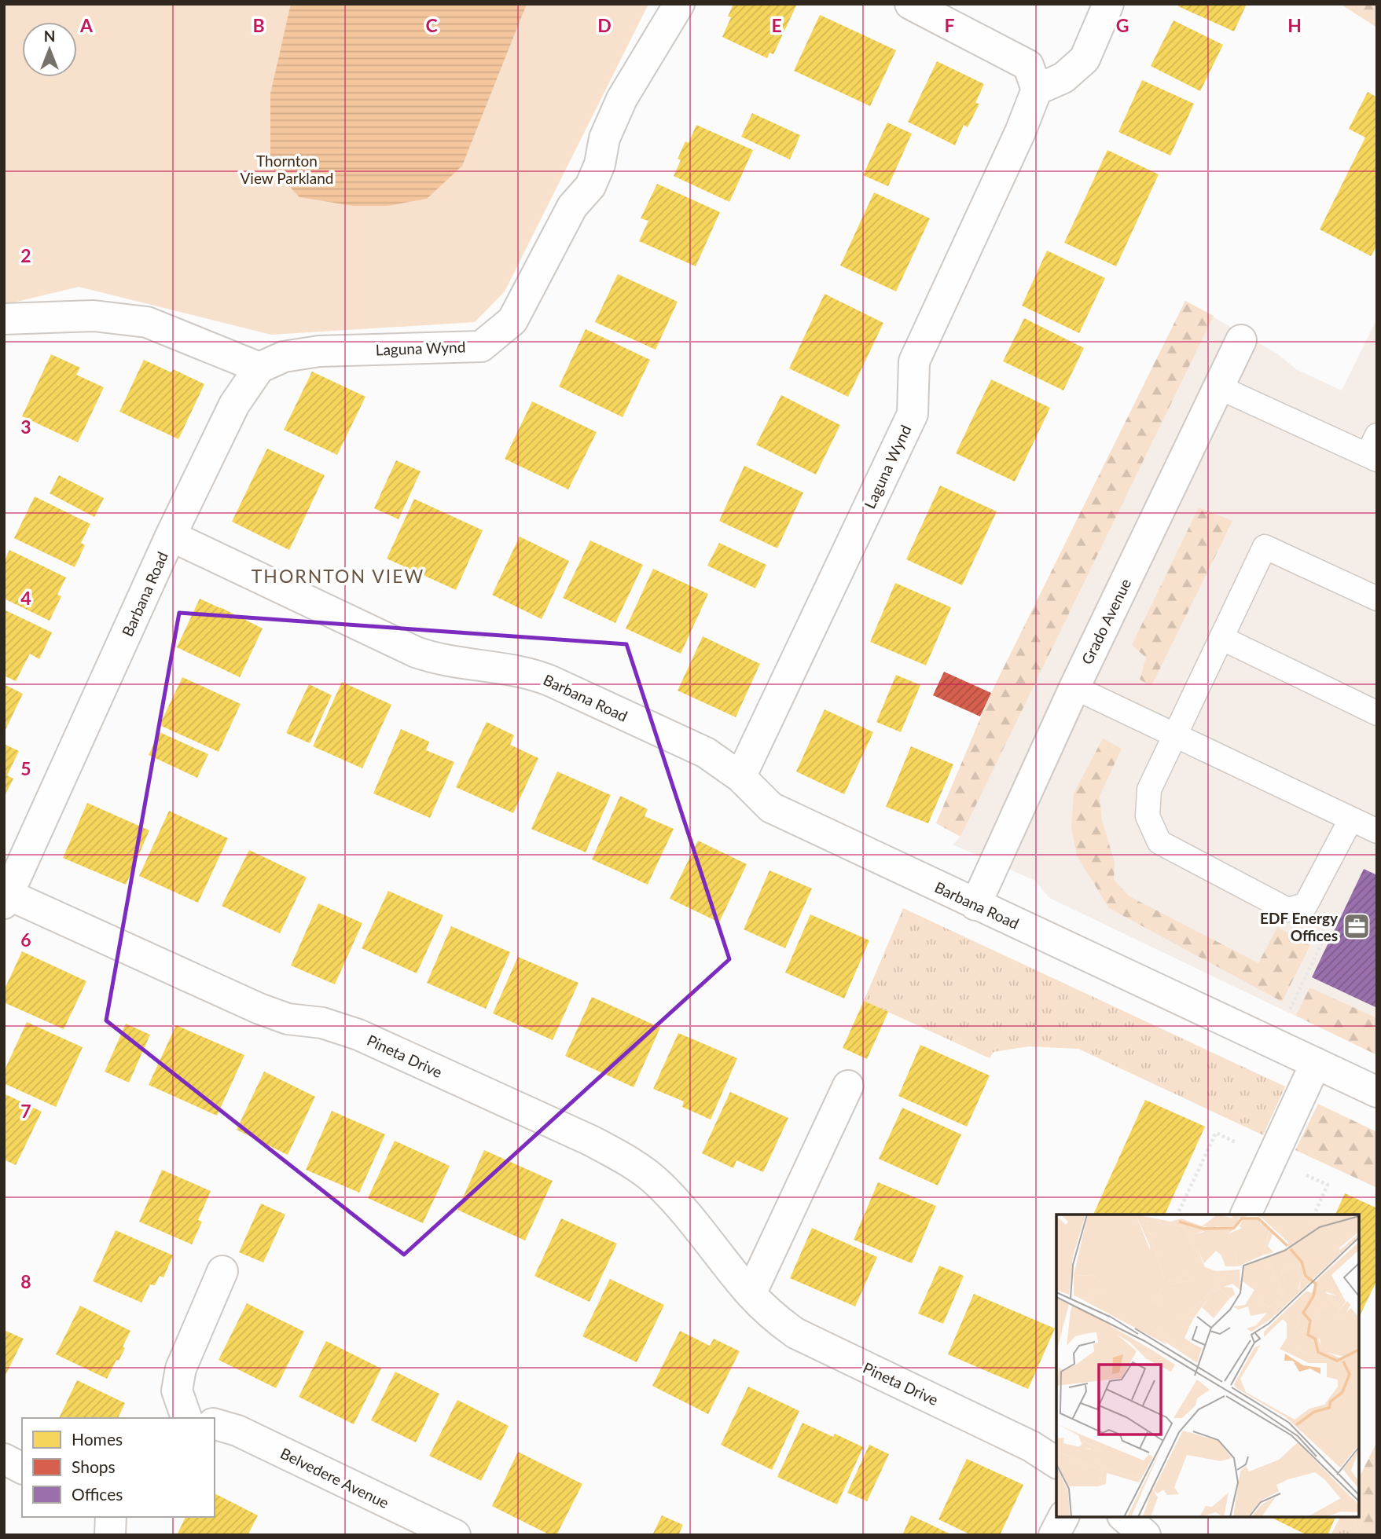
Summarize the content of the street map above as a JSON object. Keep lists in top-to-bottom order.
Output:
{
  "streets": {
    "street": [
      "Laguna Wynd",
      "Barbana Road",
      "Grado Avenue",
      "Pineta Drive",
      "Belvedere Avenue"
    ]
  },
  "crossings": [
    ["Laguna Wynd", "Barbana Road"],
    ["Barbana Road", "Grado Avenue"],
    ["Barbana Road", "Pineta Drive"]
  ],
  "districts": ["THORNTON VIEW"],
  "parks": ["Thornton View Parkland"],
  "places": {
    "office": ["EDF Energy Offices"]
  },
  "legend": ["Homes", "Shops", "Offices"],
  "north": "top",
  "grid": {
    "columns": [
      "A",
      "B",
      "C",
      "D",
      "E",
      "F",
      "G",
      "H"
    ],
    "rows": [
      "2",
      "3",
      "4",
      "5",
      "6",
      "7",
      "8"
    ]
  }
}
